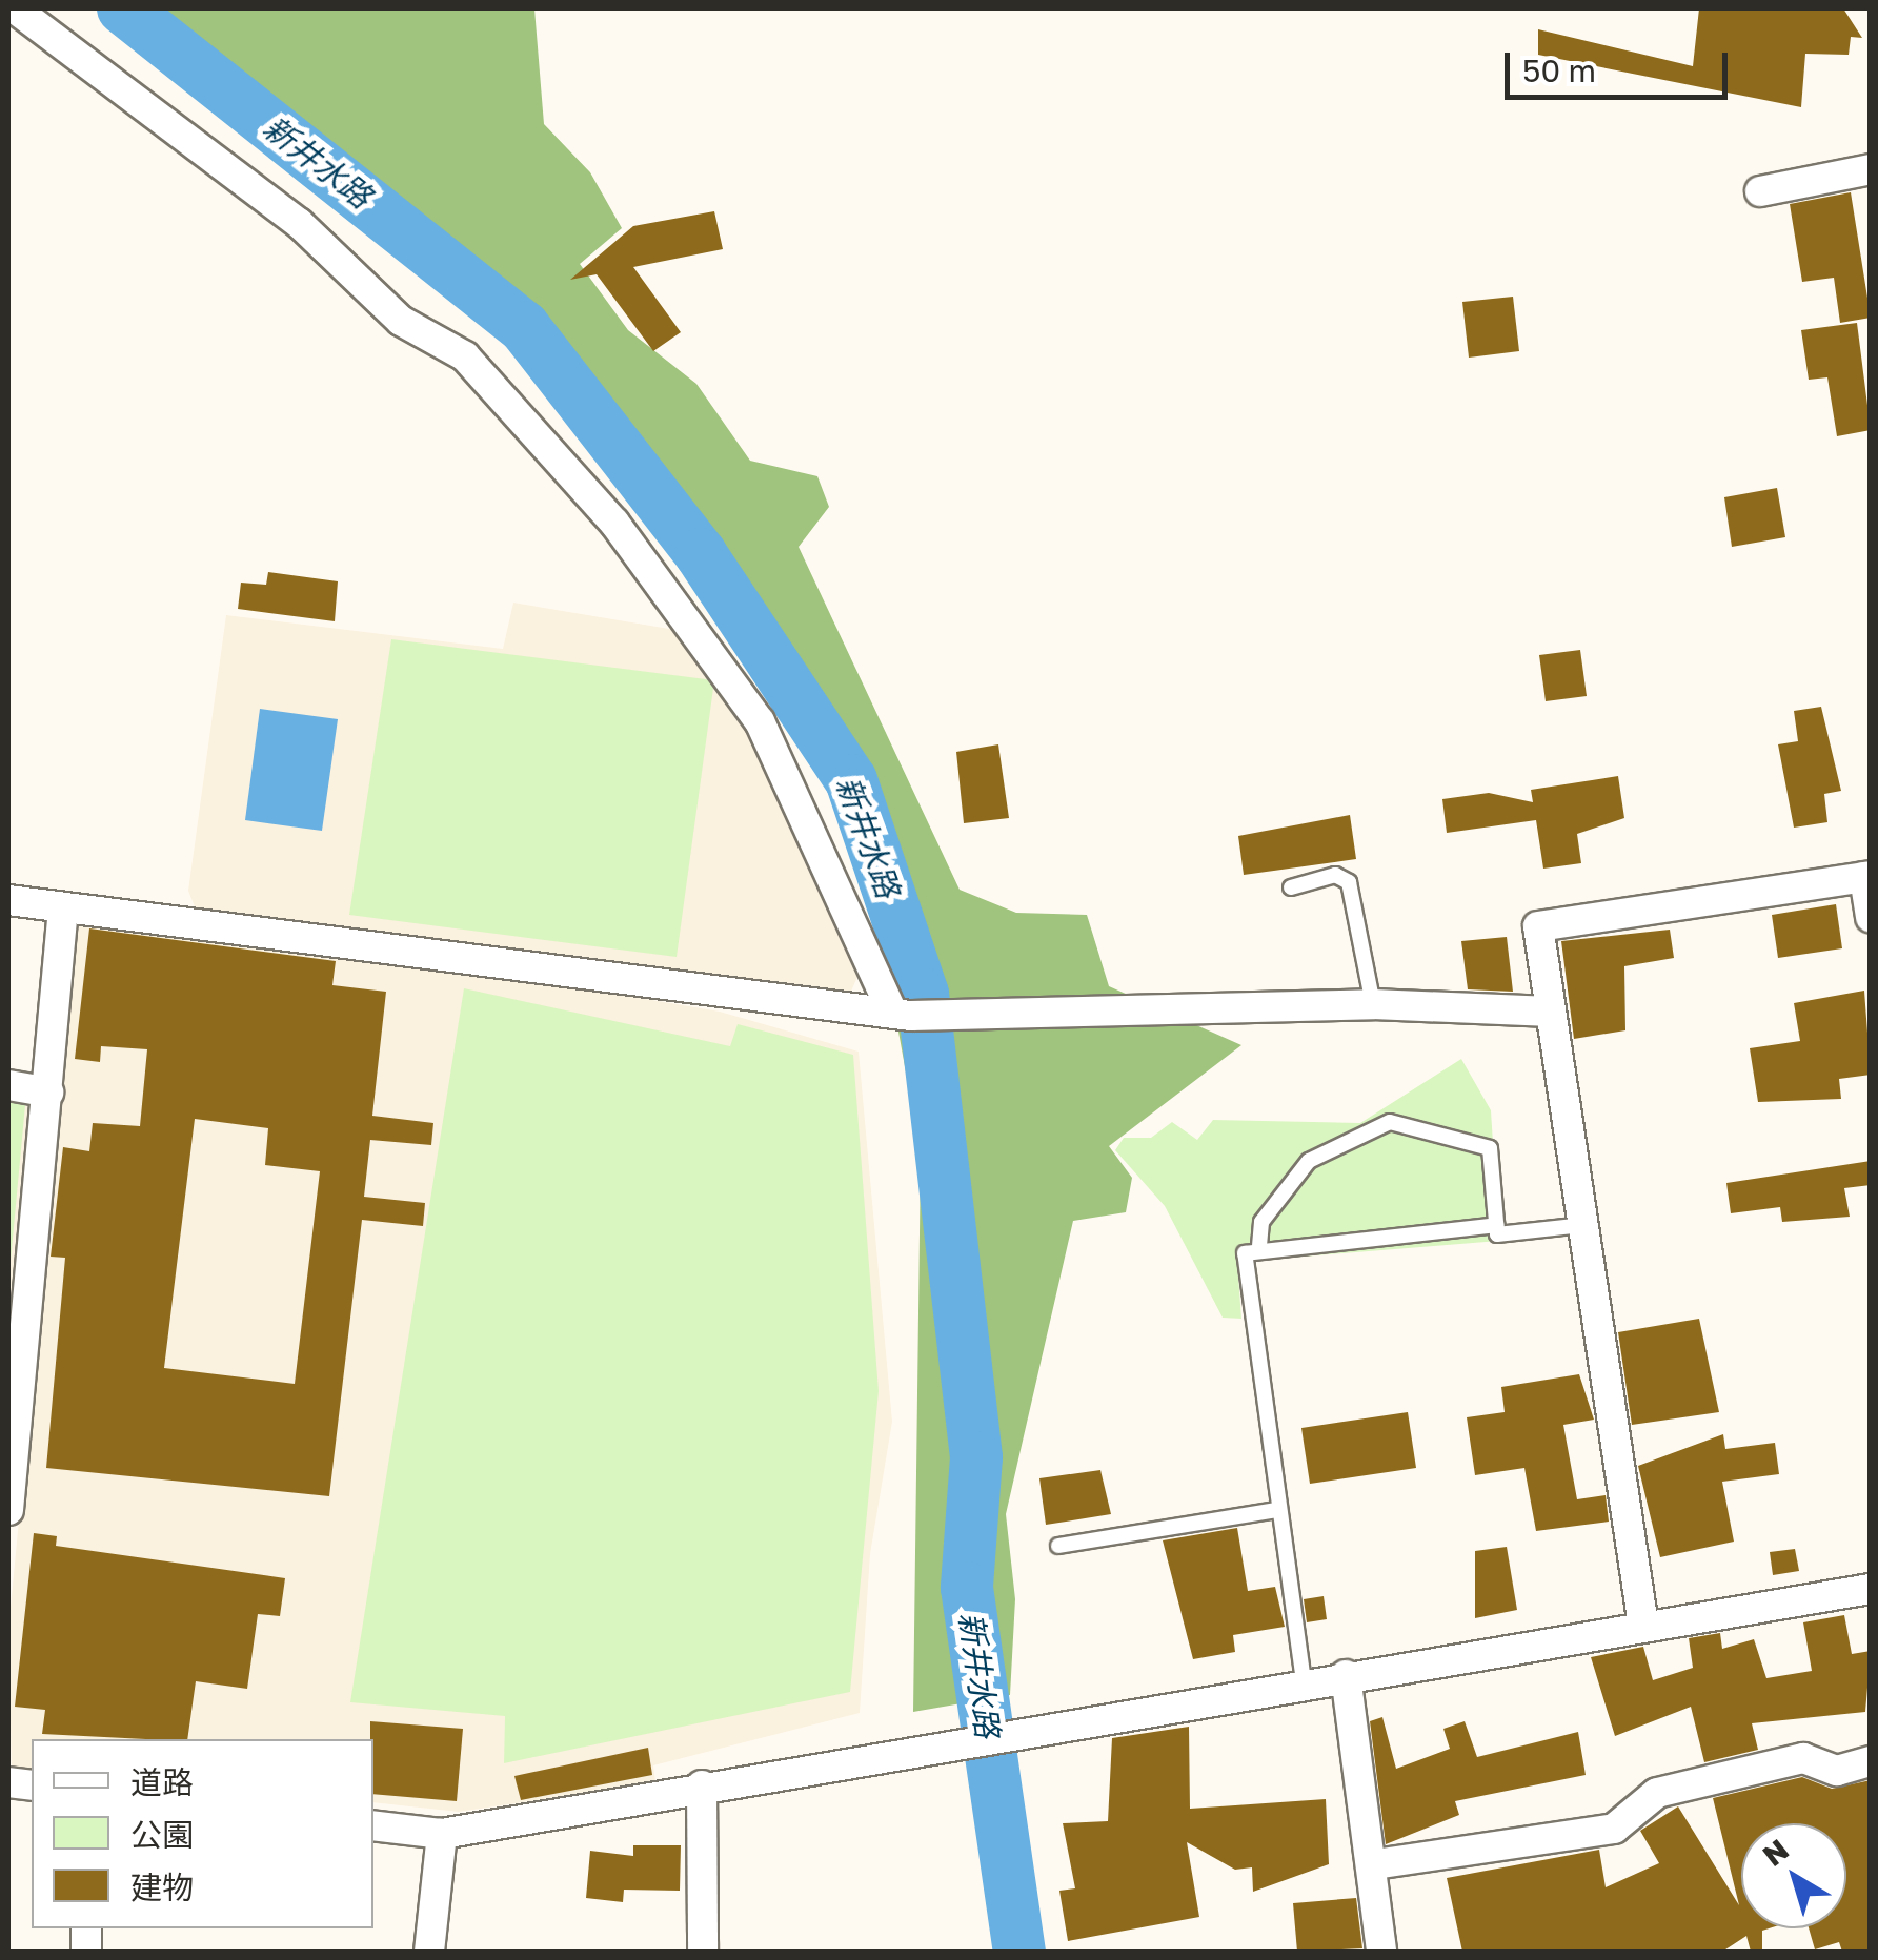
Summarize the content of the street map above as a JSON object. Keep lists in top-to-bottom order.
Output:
{
  "water": ["新井水路"],
  "legend": ["道路", "公園", "建物"],
  "scale_bar": "50 m",
  "north": "top left"
}
